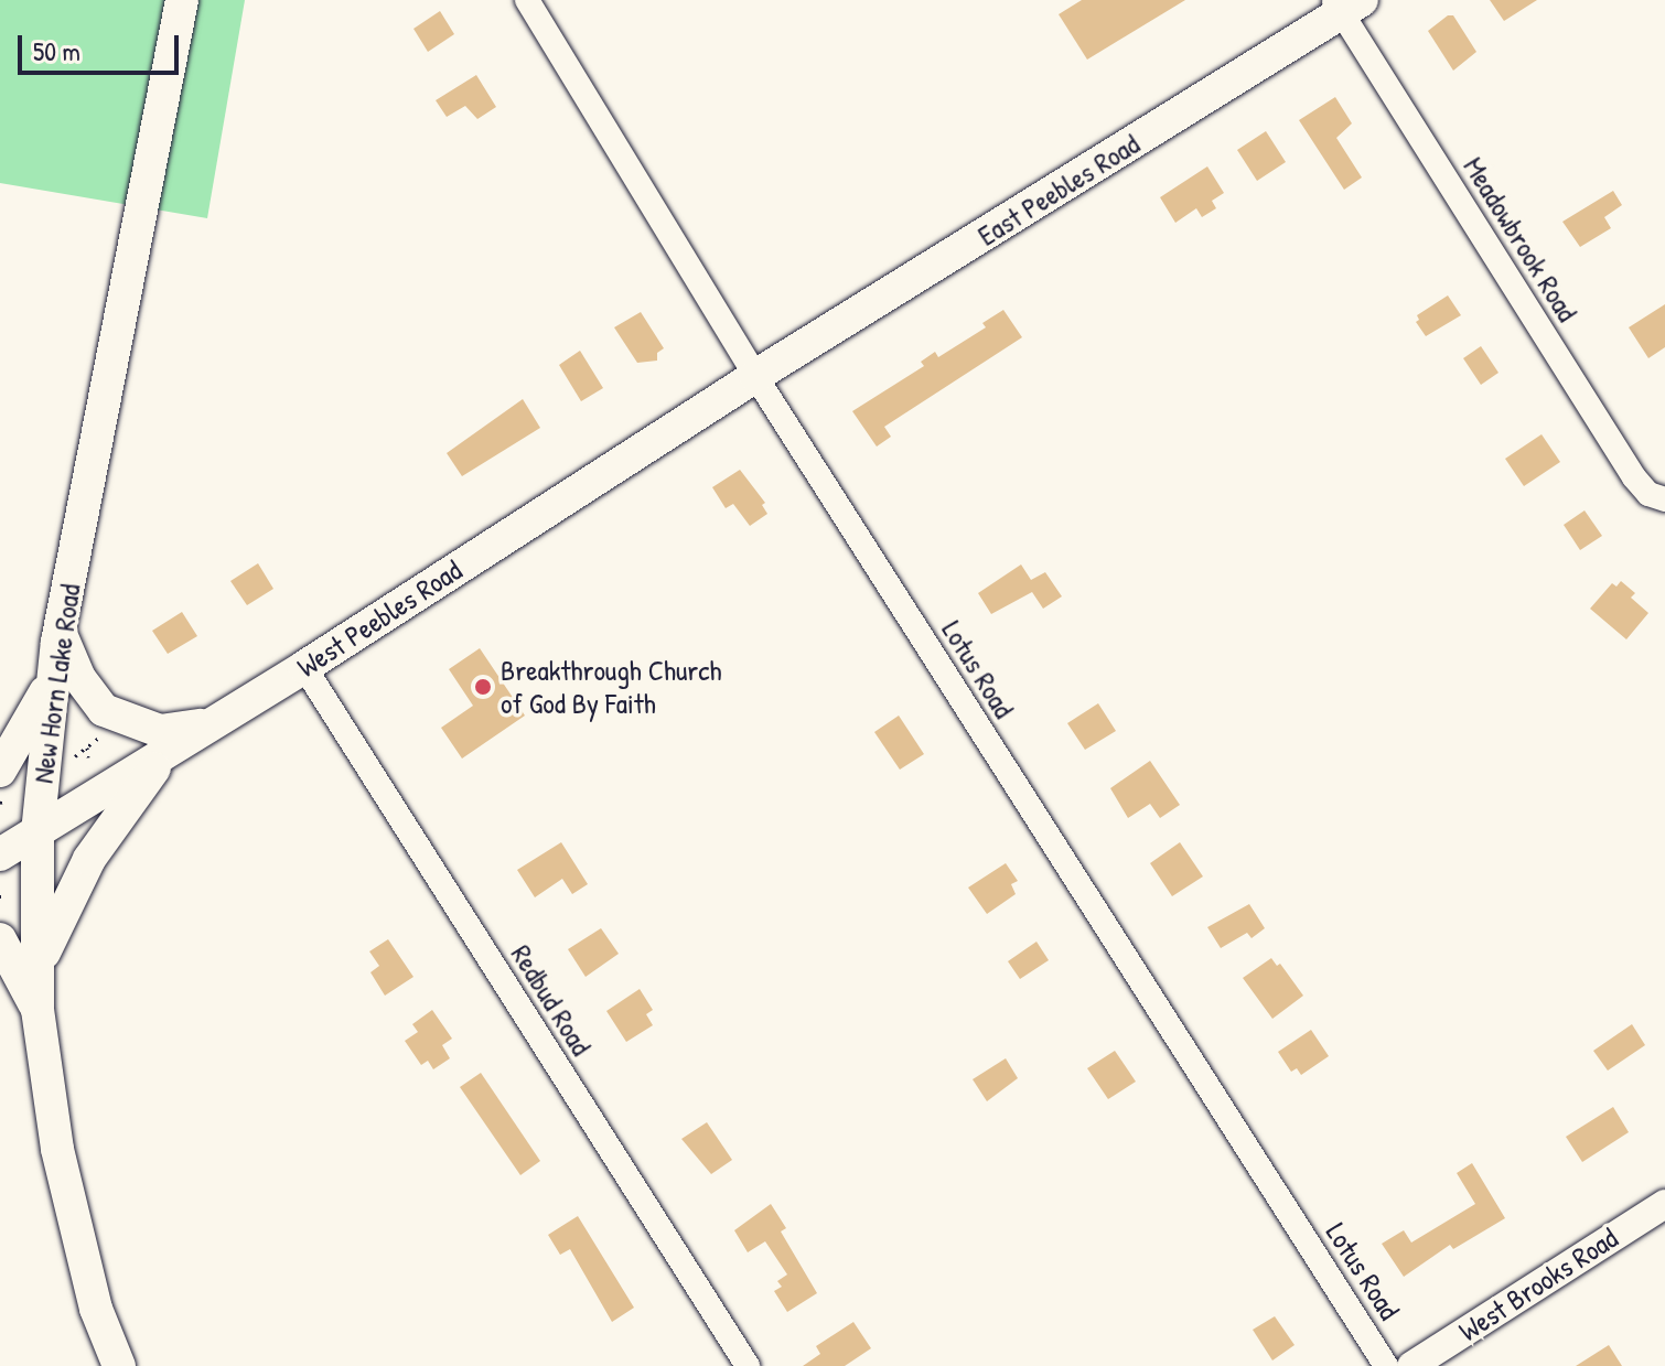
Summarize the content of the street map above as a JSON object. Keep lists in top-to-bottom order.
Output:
{
  "streets": {
    "main road": ["East Peebles Road", "West Peebles Road", "New Horn Lake Road"],
    "street": [
      "Meadowbrook Road",
      "Lotus Road",
      "Redbud Road",
      "West Brooks Road"
    ]
  },
  "crossings": [
    ["East Peebles Road", "Meadowbrook Road"],
    ["East Peebles Road", "West Peebles Road"],
    ["East Peebles Road", "Lotus Road"],
    ["West Peebles Road", "Lotus Road"],
    ["West Peebles Road", "New Horn Lake Road"],
    ["West Peebles Road", "Redbud Road"]
  ],
  "places": ["Breakthrough Church of God By Faith"],
  "scale_bar": "50 m"
}
